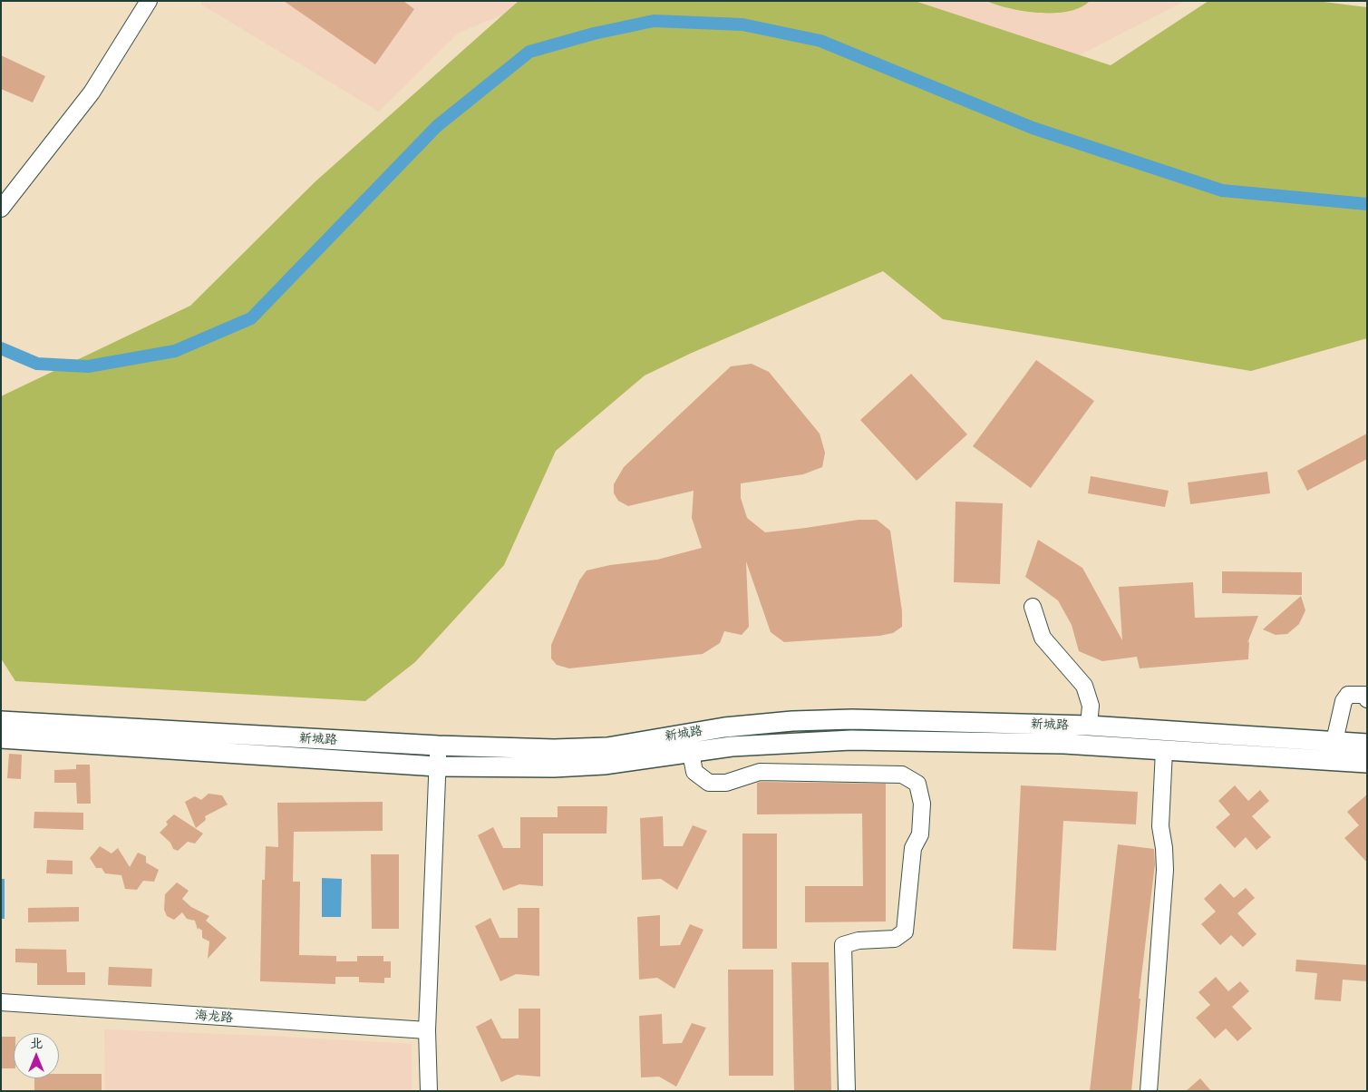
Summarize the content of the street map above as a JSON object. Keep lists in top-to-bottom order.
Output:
{
  "streets": {
    "main road": ["新城路"],
    "street": ["海龙路"]
  },
  "north": "top"
}
